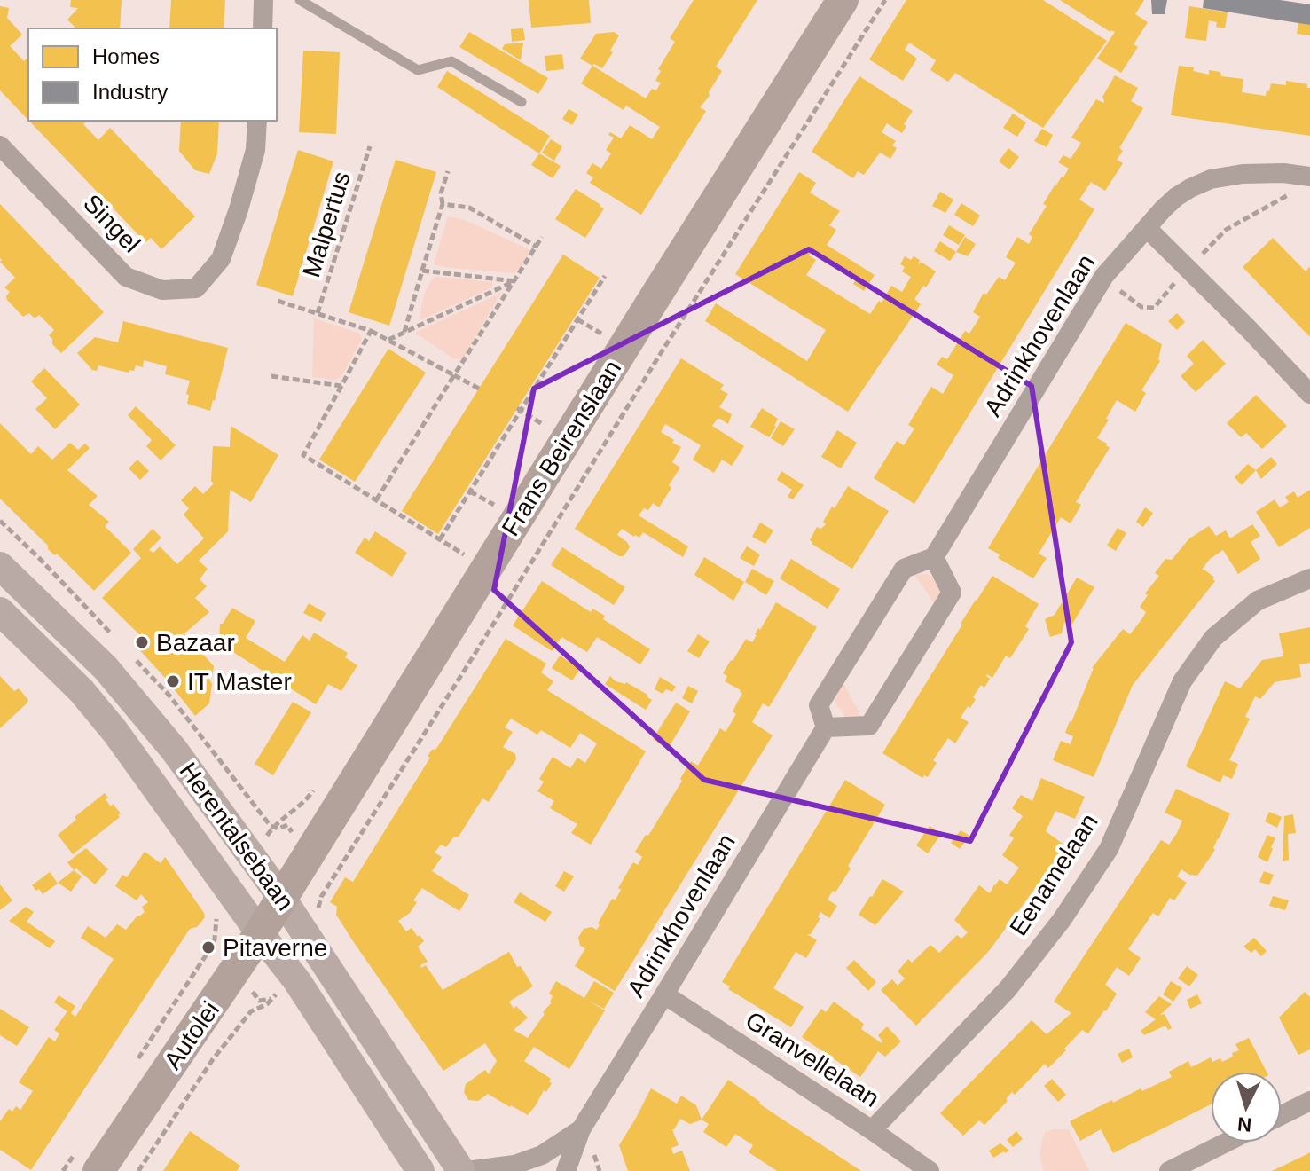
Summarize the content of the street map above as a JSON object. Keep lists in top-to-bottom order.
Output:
{
  "streets": {
    "main road": ["Frans Beirenslaan", "Herentalsebaan", "Autolei"],
    "street": [
      "Singel",
      "Adrinkhovenlaan",
      "Eenamelaan",
      "Granvellelaan"
    ],
    "path": ["Malpertus"]
  },
  "crossings": [
    ["Adrinkhovenlaan", "Herentalsebaan"],
    ["Adrinkhovenlaan", "Granvellelaan"],
    ["Frans Beirenslaan", "Herentalsebaan"],
    ["Frans Beirenslaan", "Autolei"],
    ["Herentalsebaan", "Autolei"],
    ["Eenamelaan", "Granvellelaan"]
  ],
  "places": ["Bazaar", "IT Master", "Pitaverne"],
  "legend": ["Homes", "Industry"],
  "north": "bottom"
}
